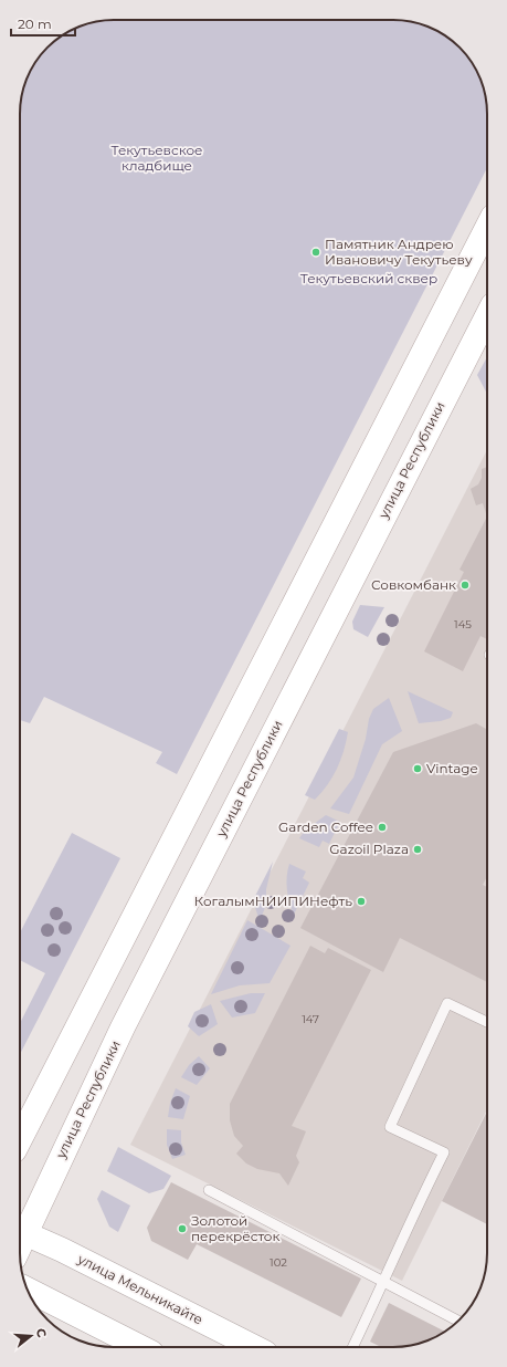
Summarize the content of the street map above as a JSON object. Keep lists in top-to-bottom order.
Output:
{
  "streets": {
    "main road": ["улица Республики", "улица Мельникайте"]
  },
  "crossings": [
    ["улица Республики", "улица Мельникайте"]
  ],
  "parks": ["Текутьевское кладбище", "Текутьевский сквер"],
  "places": [
    "Памятник Андрею Ивановичу Текутьеву",
    "Совкомбанк",
    "Vintage",
    "Garden Coffee",
    "Gazoil Plaza",
    "КогалымНИИПИНефть",
    "Золотой перекрёсток"
  ],
  "house_numbers": ["145", "147", "102"],
  "scale_bar": "20 m",
  "north": "right"
}
